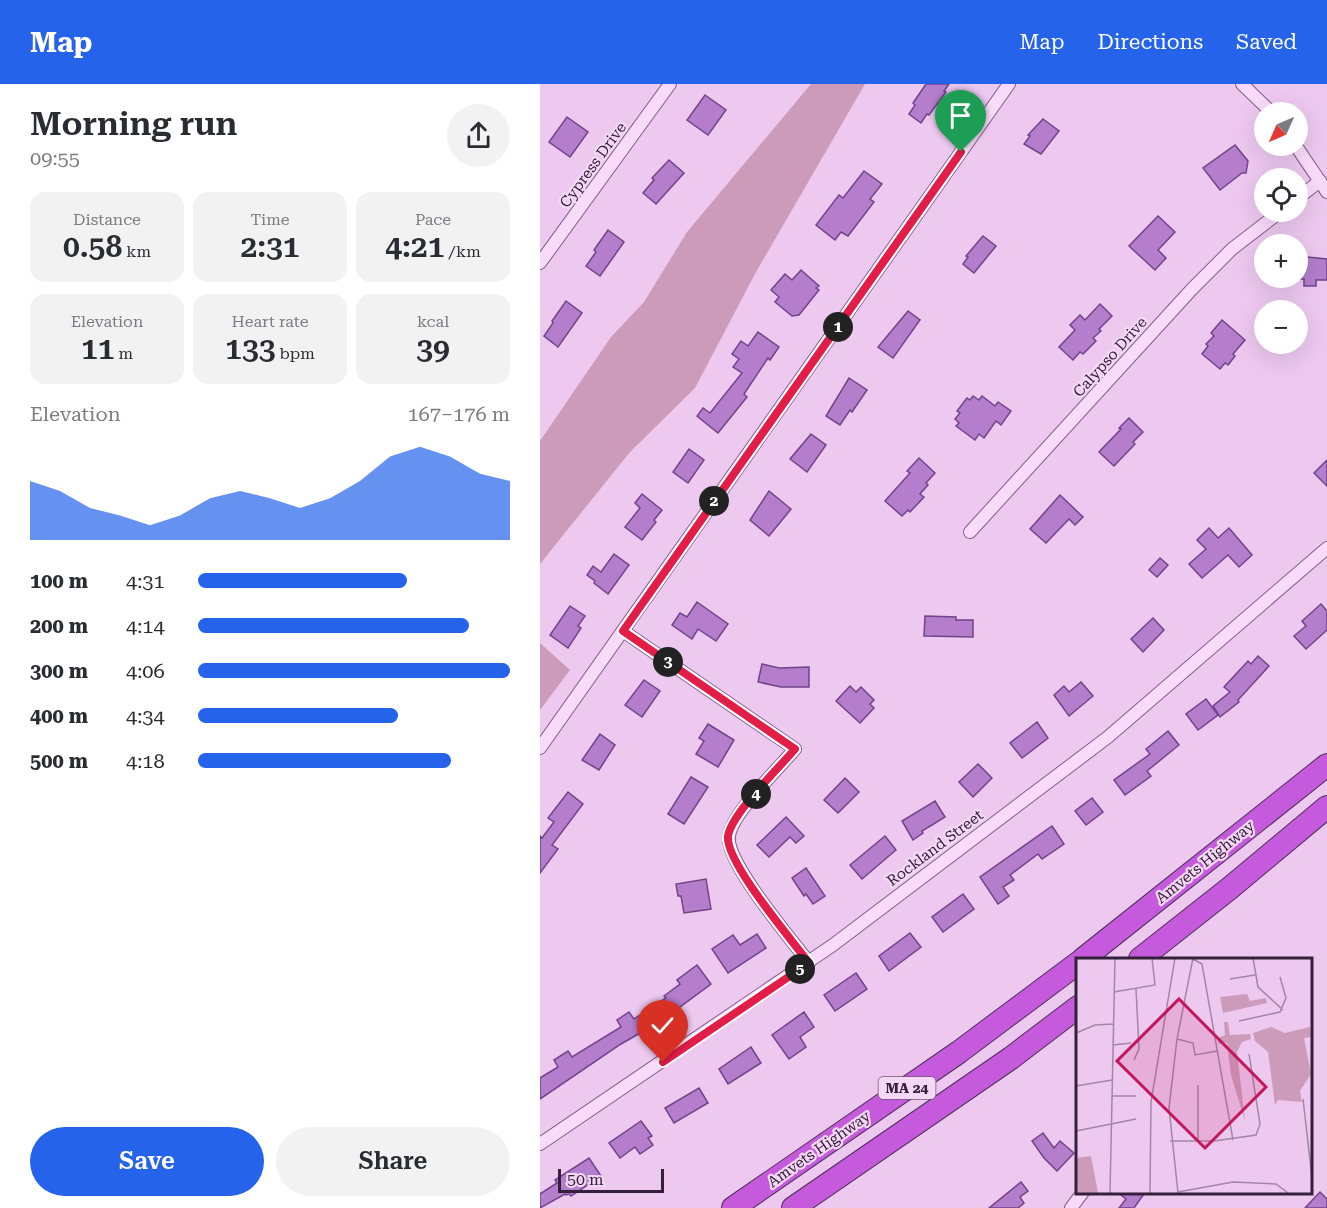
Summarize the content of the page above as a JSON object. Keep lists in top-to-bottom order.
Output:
{
  "streets": {
    "highway": ["Amvets Highway", "MA 24"],
    "street": ["Cypress Drive", "Calypso Drive", "Rockland Street"]
  },
  "scale_bar": "50 m",
  "north": "bottom left",
  "page": {
    "header": "Map",
    "nav": ["Map", "Directions", "Saved"],
    "heading": ["Morning run", "09:55"],
    "map_buttons": ["+", "−"],
    "stats": [
      ["Distance", "0.58 km"],
      ["Time", "2:31"],
      ["Pace", "4:21 /km"],
      ["Elevation", "11 m"],
      ["Heart rate", "133 bpm"],
      ["kcal", "39"]
    ],
    "pins": [
      "1",
      "2",
      "3",
      "4",
      "5"
    ],
    "chart": ["Elevation", "167–176 m"],
    "list": [
      {
        "name": "100 m",
        "note": "4:31"
      },
      {
        "name": "200 m",
        "note": "4:14"
      },
      {
        "name": "300 m",
        "note": "4:06"
      },
      {
        "name": "400 m",
        "note": "4:34"
      },
      {
        "name": "500 m",
        "note": "4:18"
      }
    ],
    "buttons": ["Save", "Share"],
    "scale": "50 m"
  }
}
